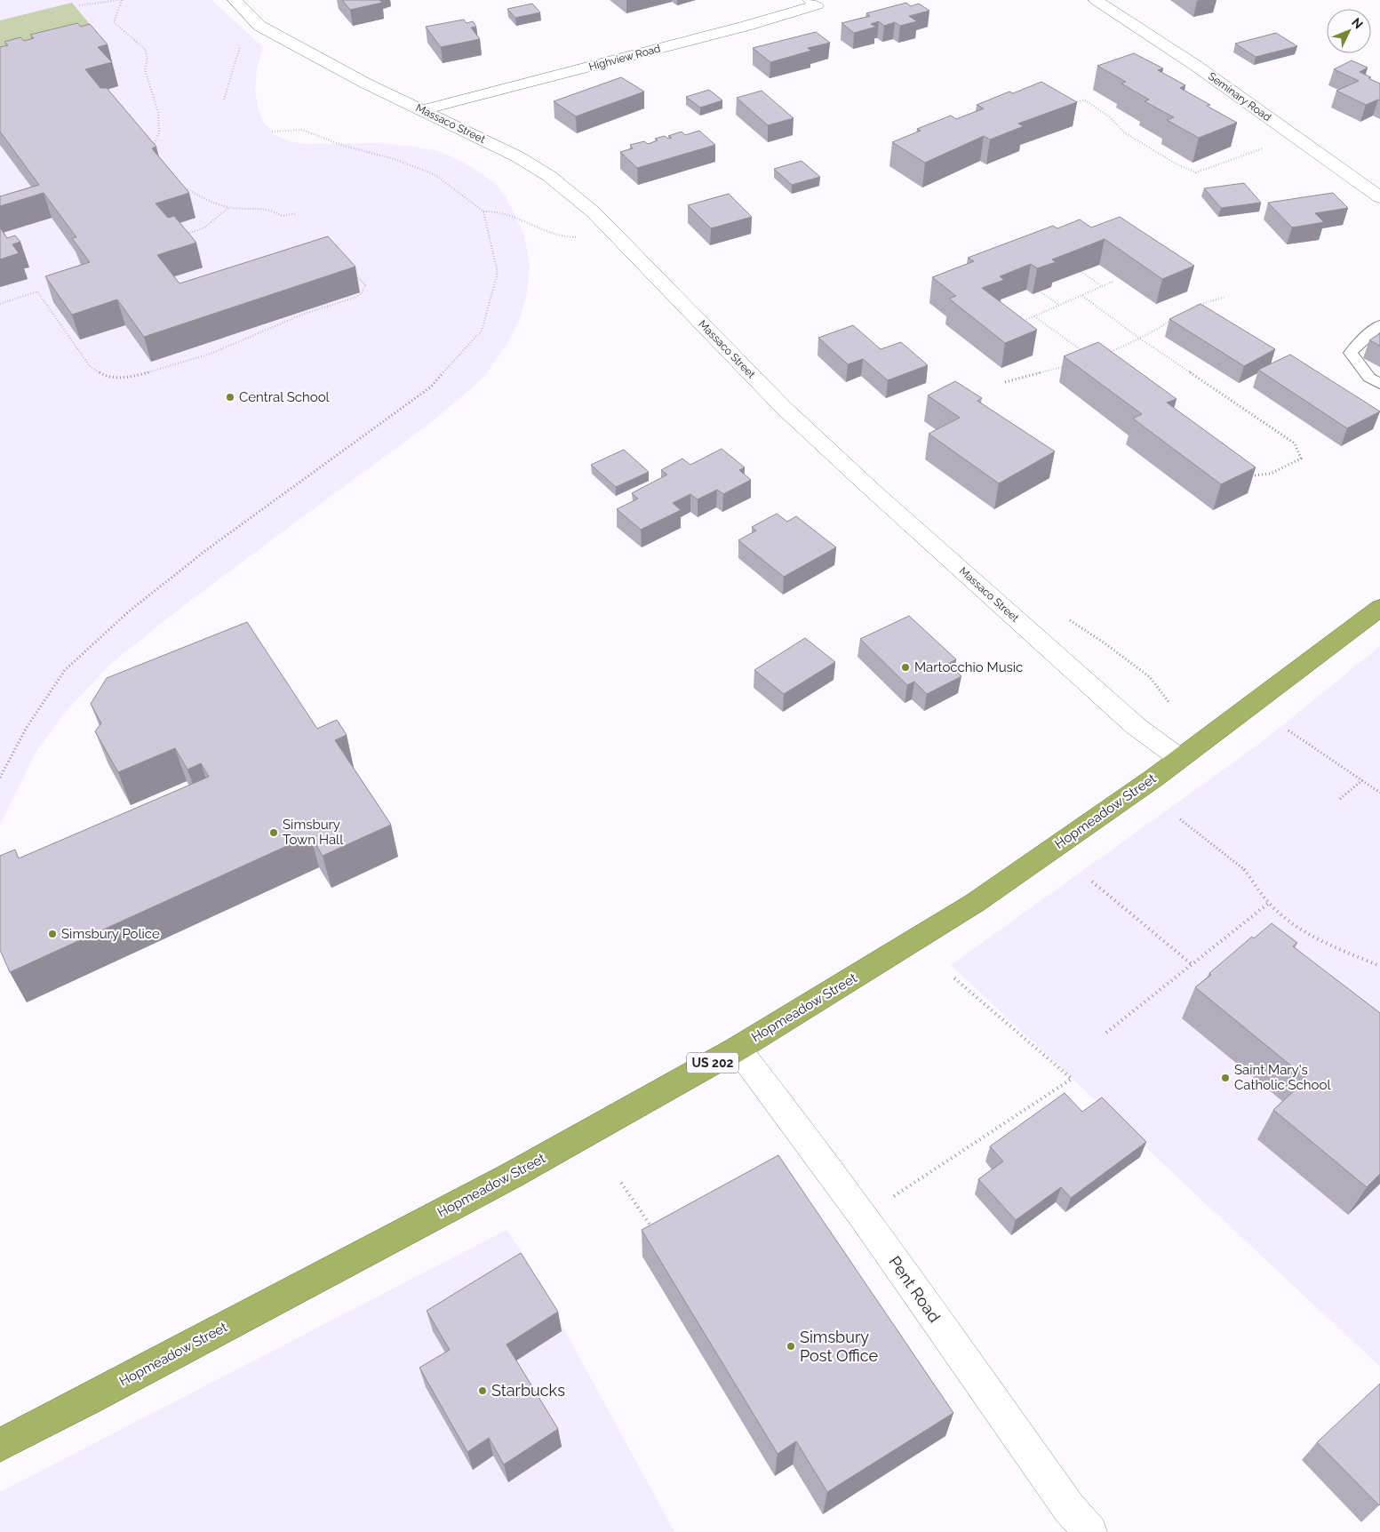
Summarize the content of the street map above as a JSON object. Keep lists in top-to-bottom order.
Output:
{
  "streets": {
    "highway": ["Hopmeadow Street", "US 202"],
    "street": [
      "Highview Road",
      "Seminary Road",
      "Massaco Street",
      "Pent Road"
    ]
  },
  "crossings": [
    ["Highview Road", "Massaco Street"],
    ["Massaco Street", "Hopmeadow Street"],
    ["Hopmeadow Street", "Pent Road"]
  ],
  "places": [
    "Central School",
    "Martocchio Music",
    "Simsbury Town Hall",
    "Simsbury Police",
    "Saint Mary's Catholic School",
    "Simsbury Post Office",
    "Starbucks"
  ],
  "north": "top right"
}
